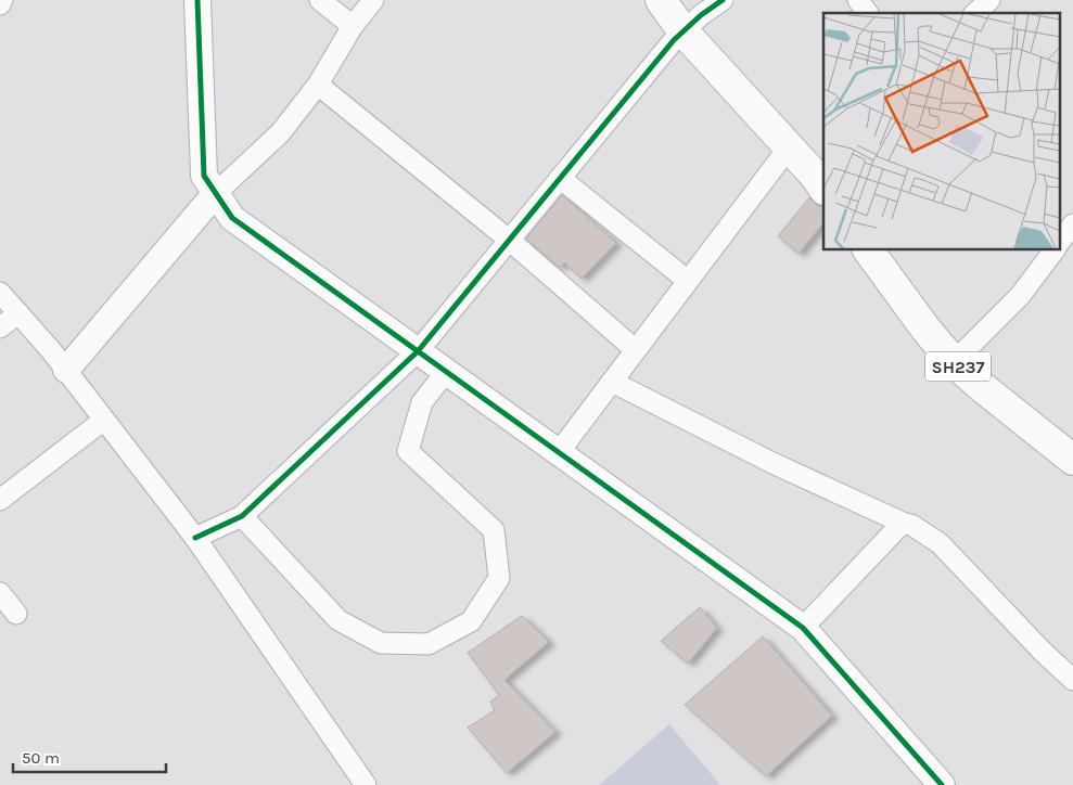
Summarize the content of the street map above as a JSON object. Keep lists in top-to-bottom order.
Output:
{
  "streets": {
    "main road": ["SH237"]
  },
  "scale_bar": "50 m"
}
